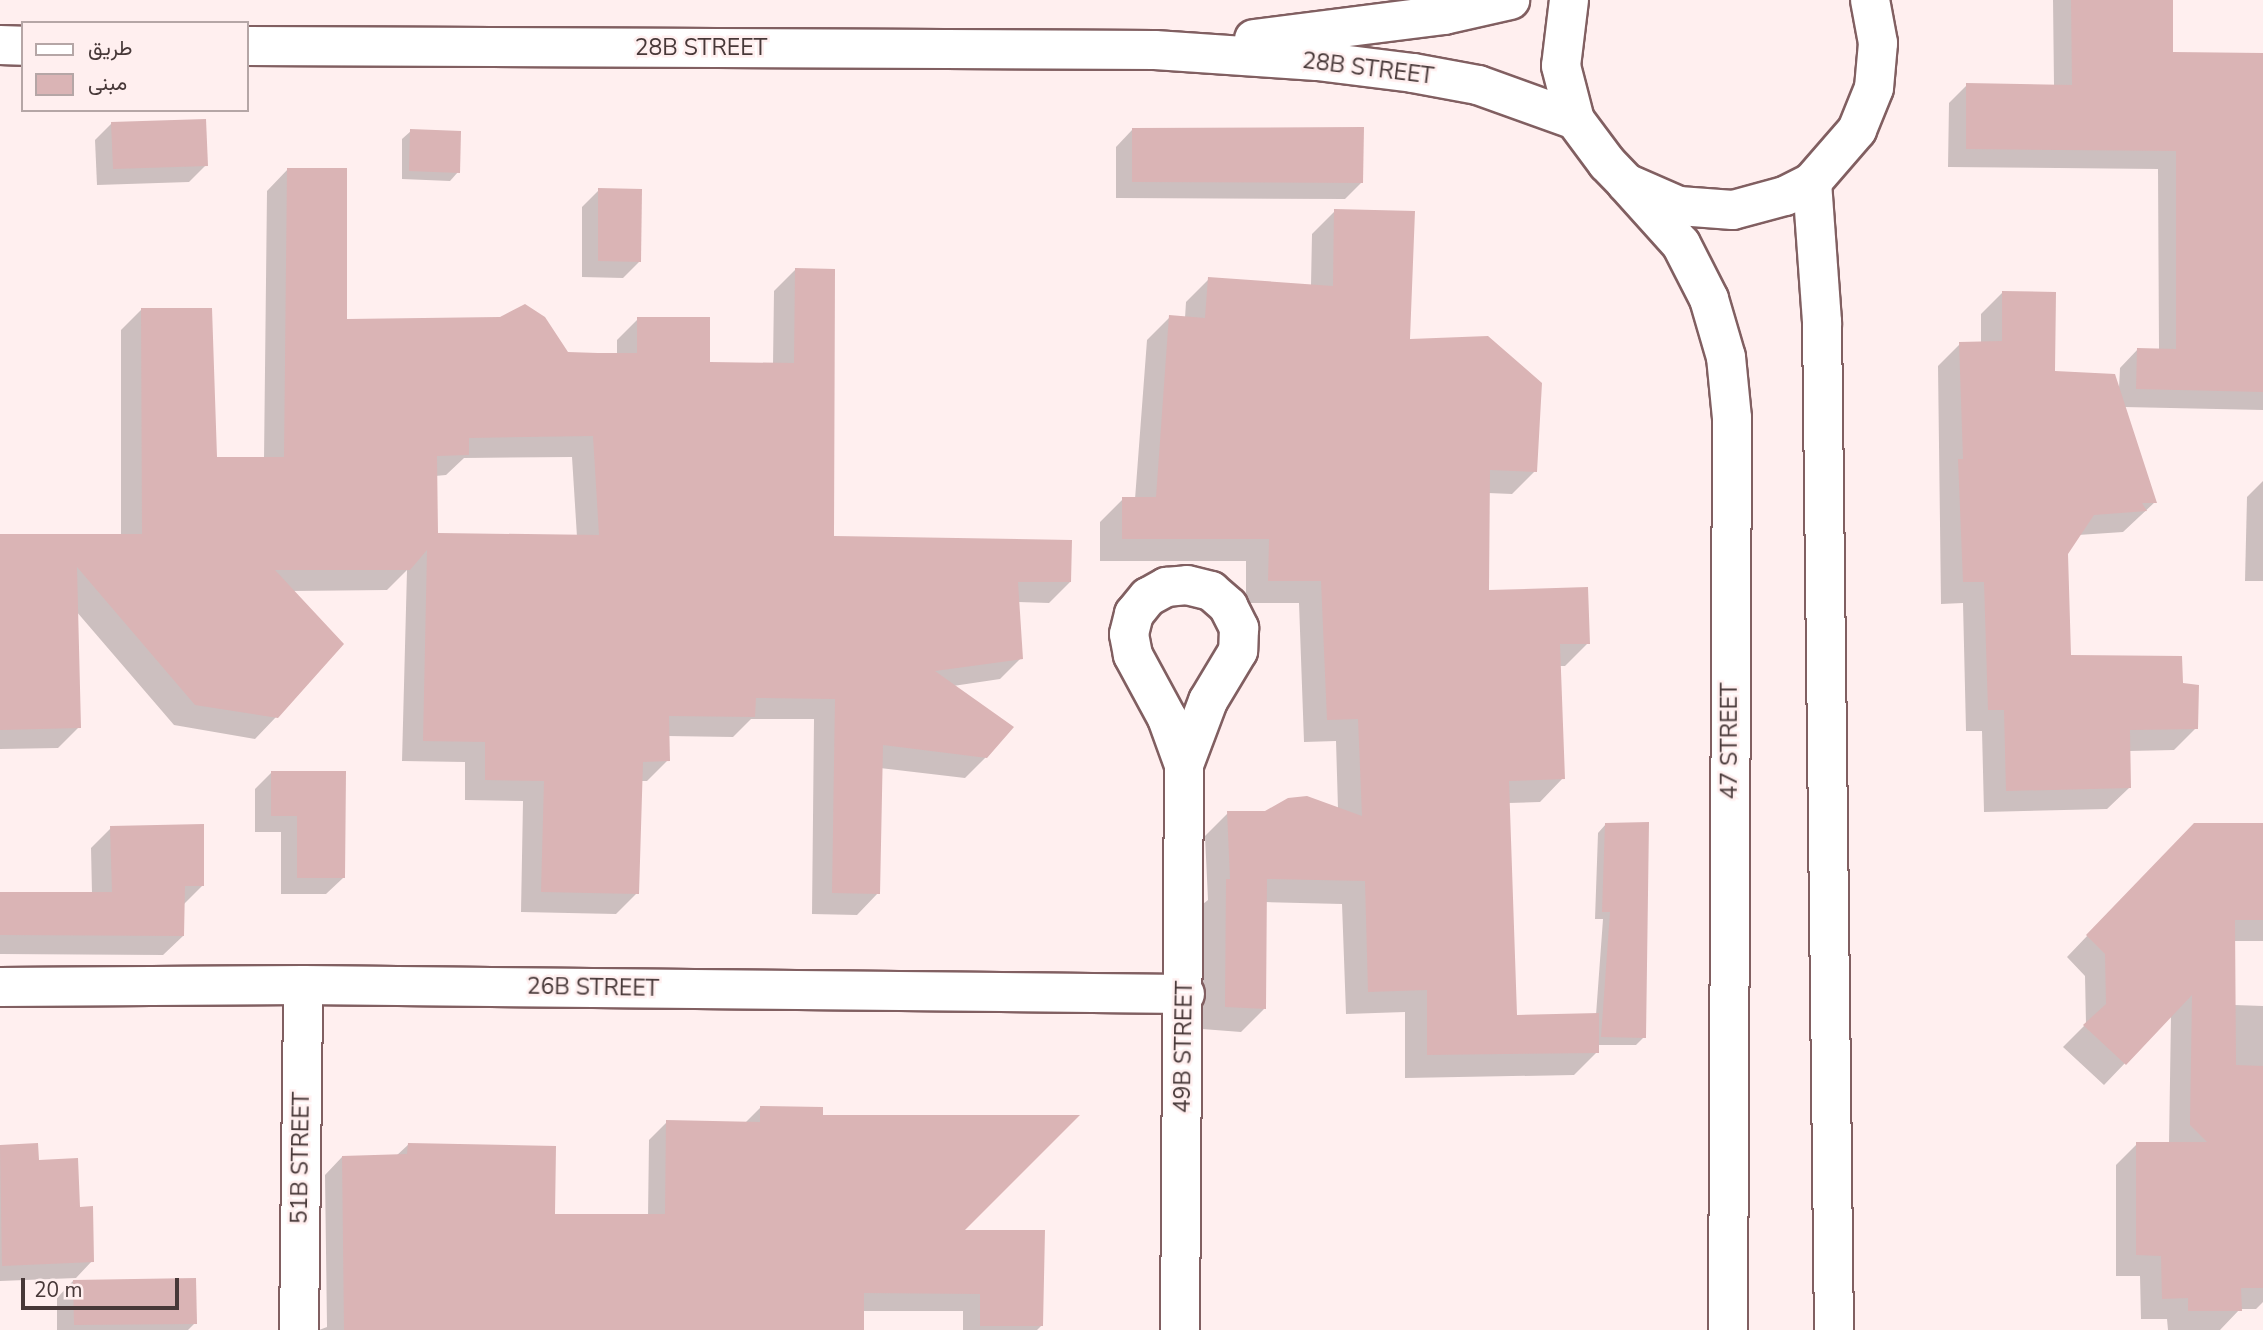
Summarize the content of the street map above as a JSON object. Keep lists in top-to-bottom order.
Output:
{
  "streets": {
    "street": [
      "28B STREET",
      "47 STREET",
      "26B STREET",
      "49B STREET",
      "51B STREET"
    ]
  },
  "crossings": [
    ["28B STREET", "47 STREET"],
    ["26B STREET", "49B STREET"],
    ["26B STREET", "51B STREET"]
  ],
  "legend": ["طريق", "مبنى"],
  "scale_bar": "20 m"
}
